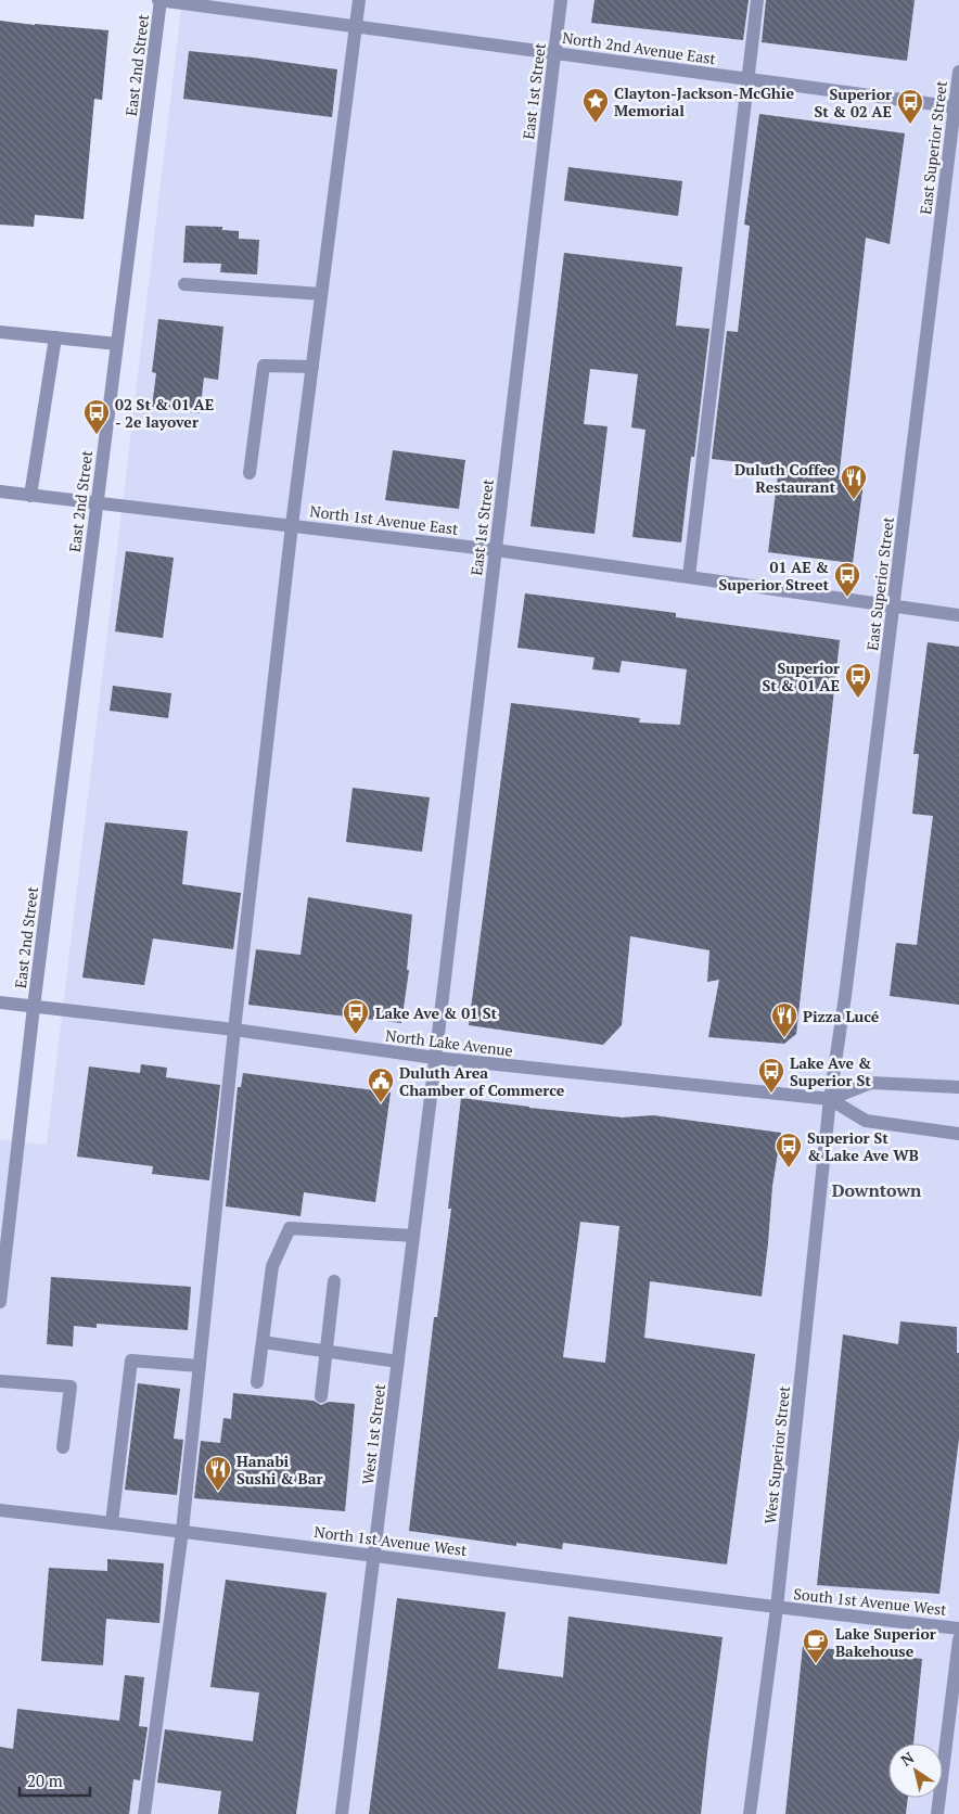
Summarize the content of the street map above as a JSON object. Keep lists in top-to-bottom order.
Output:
{
  "streets": {
    "street": [
      "North 2nd Avenue East",
      "East 2nd Street",
      "East 1st Street",
      "East Superior Street",
      "North 1st Avenue East",
      "North Lake Avenue",
      "West 1st Street",
      "West Superior Street",
      "North 1st Avenue West",
      "South 1st Avenue West"
    ]
  },
  "crossings": [
    ["North 2nd Avenue East", "East 2nd Street"],
    ["North 2nd Avenue East", "East 1st Street"],
    ["North 2nd Avenue East", "East Superior Street"],
    ["East 2nd Street", "North 1st Avenue East"],
    ["East 2nd Street", "North Lake Avenue"],
    ["East 1st Street", "North 1st Avenue East"],
    ["East 1st Street", "North Lake Avenue"],
    ["East 1st Street", "West 1st Street"],
    ["East Superior Street", "North 1st Avenue East"],
    ["East Superior Street", "North Lake Avenue"],
    ["East Superior Street", "West Superior Street"],
    ["North Lake Avenue", "West 1st Street"],
    ["North Lake Avenue", "West Superior Street"],
    ["West 1st Street", "North 1st Avenue West"],
    ["West Superior Street", "North 1st Avenue West"],
    ["West Superior Street", "South 1st Avenue West"],
    ["North 1st Avenue West", "South 1st Avenue West"]
  ],
  "districts": ["Downtown"],
  "places": {
    "place": ["Clayton-Jackson-McGhie Memorial"],
    "bus stop": [
      "Superior St & 02 AE",
      "02 St & 01 AE - 2e layover",
      "01 AE & Superior Street",
      "Superior St & 01 AE",
      "Lake Ave & 01 St",
      "Lake Ave & Superior St",
      "Superior St & Lake Ave WB"
    ],
    "restaurant": ["Duluth Coffee Restaurant", "Pizza Lucé", "Hanabi Sushi & Bar"],
    "public building": ["Duluth Area Chamber of Commerce"],
    "cafe": ["Lake Superior Bakehouse"]
  },
  "scale_bar": "20 m",
  "north": "top left"
}
